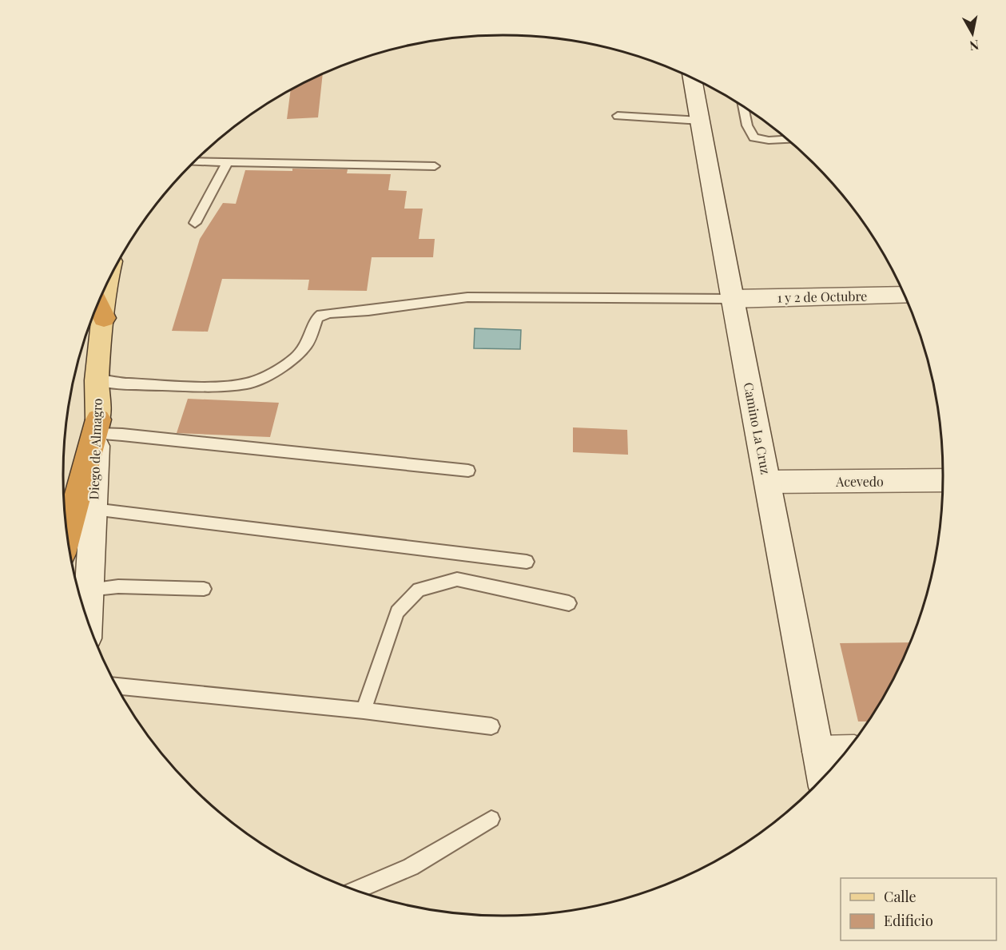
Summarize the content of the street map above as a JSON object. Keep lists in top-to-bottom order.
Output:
{
  "streets": {
    "main road": ["Diego de Almagro"],
    "street": ["1 y 2 de Octubre", "Camino La Cruz", "Acevedo"]
  },
  "crossings": [
    ["1 y 2 de Octubre", "Camino La Cruz"],
    ["Camino La Cruz", "Acevedo"]
  ],
  "legend": ["Calle", "Edificio"],
  "north": "bottom"
}
